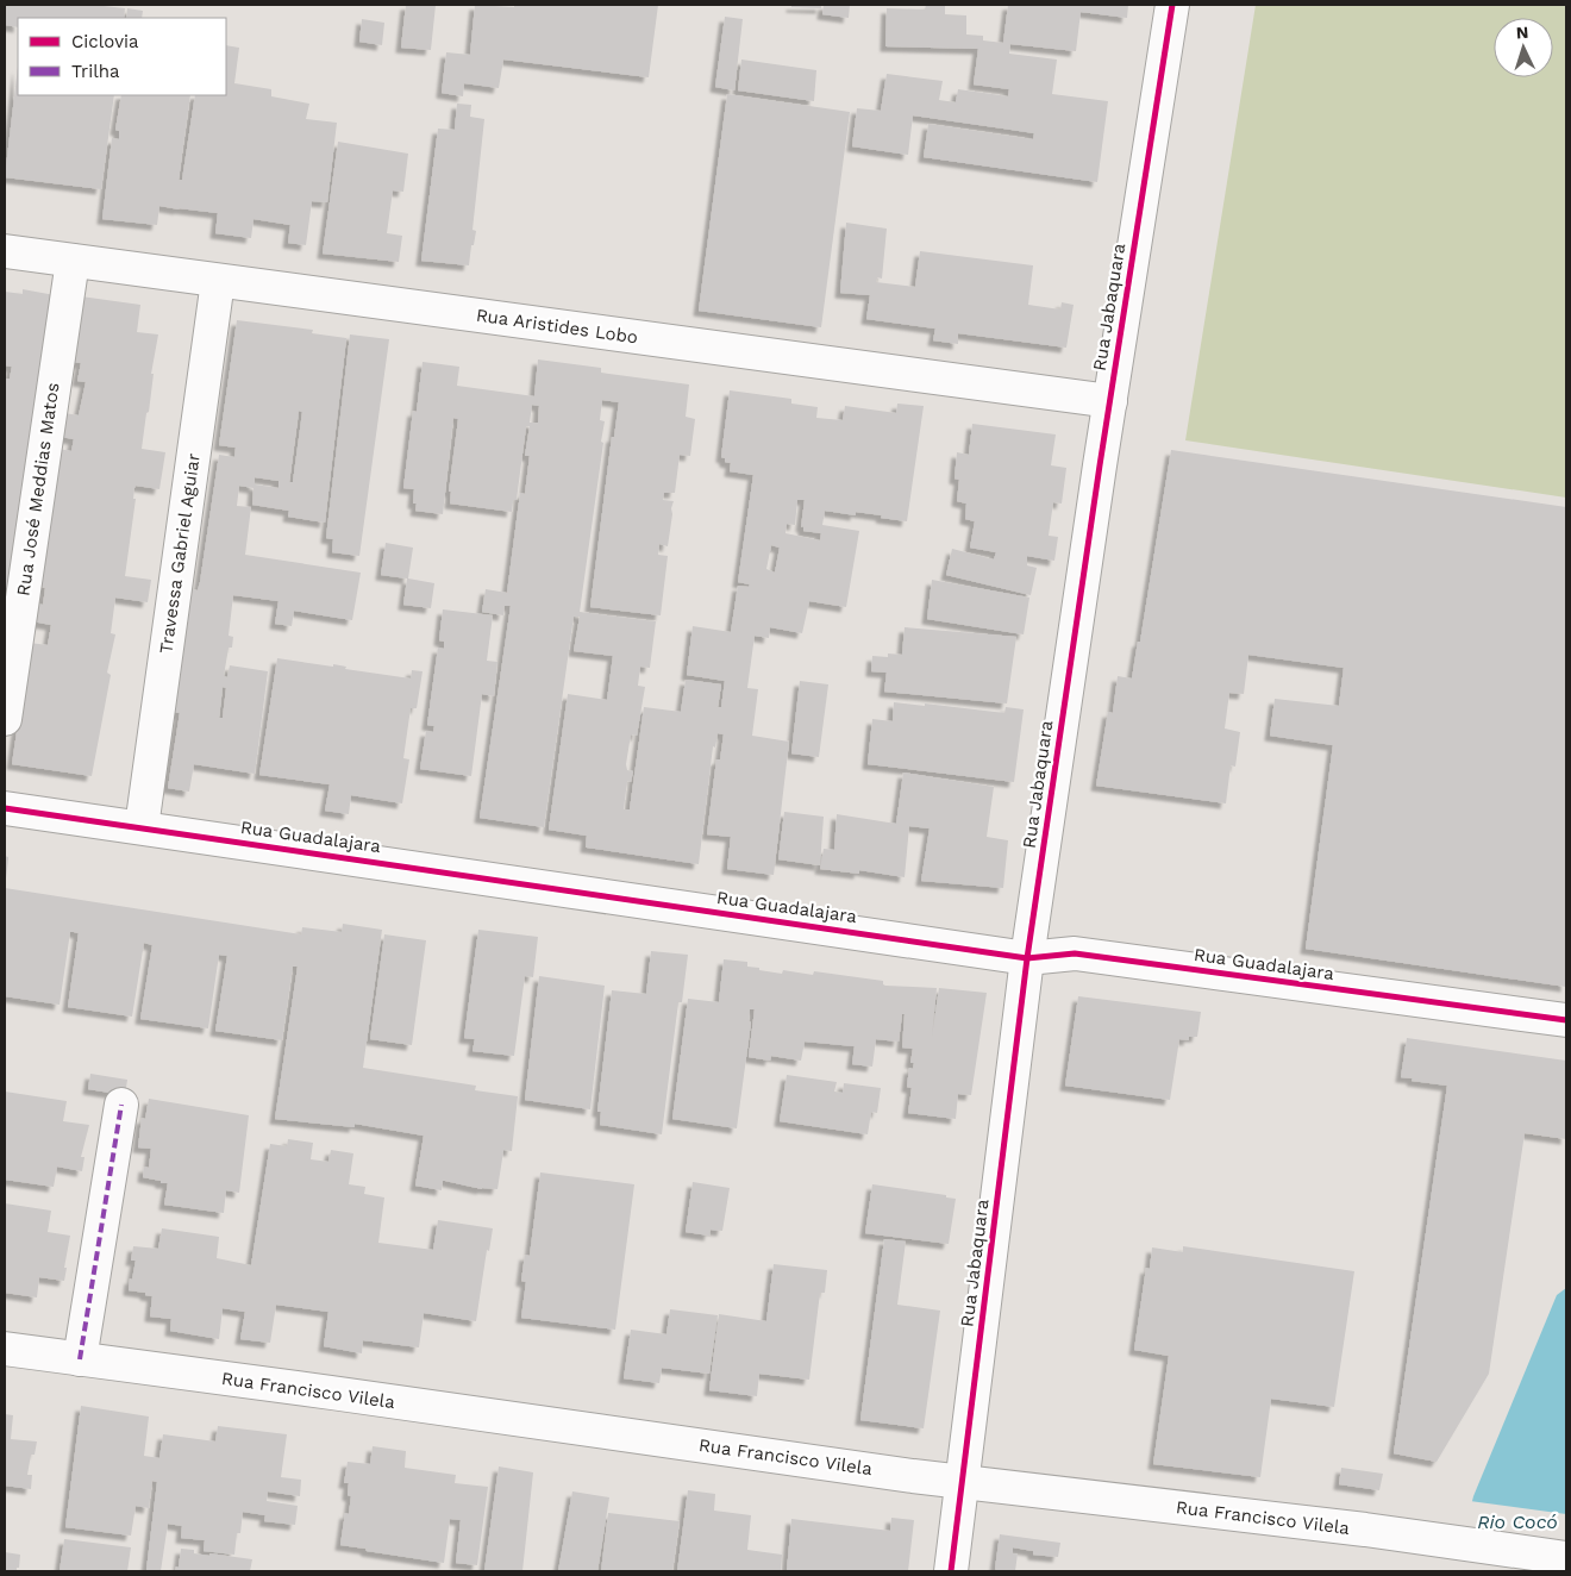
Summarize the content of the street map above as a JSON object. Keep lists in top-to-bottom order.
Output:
{
  "streets": {
    "street": [
      "Rua Jabaquara",
      "Rua Aristides Lobo",
      "Rua José Meddias Matos",
      "Travessa Gabriel Aguiar",
      "Rua Guadalajara",
      "Rua Francisco Vilela"
    ]
  },
  "crossings": [
    ["Rua Jabaquara", "Rua Aristides Lobo"],
    ["Rua Jabaquara", "Rua Guadalajara"],
    ["Rua Jabaquara", "Rua Francisco Vilela"],
    ["Rua Aristides Lobo", "Rua José Meddias Matos"],
    ["Rua Aristides Lobo", "Travessa Gabriel Aguiar"],
    ["Travessa Gabriel Aguiar", "Rua Guadalajara"]
  ],
  "water": ["Rio Cocó"],
  "legend": ["Ciclovia", "Trilha"],
  "north": "top"
}
